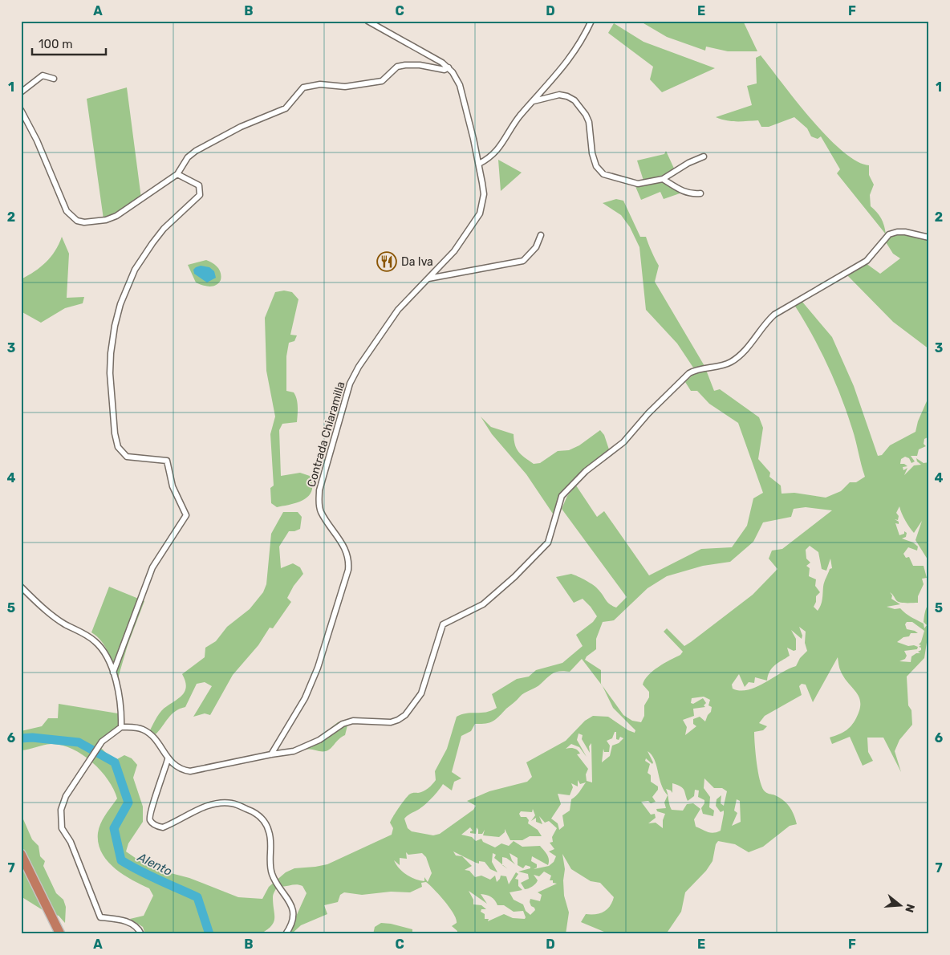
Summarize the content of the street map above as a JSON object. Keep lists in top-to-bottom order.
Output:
{
  "streets": {
    "street": ["Contrada Chiaramilla"]
  },
  "water": ["Alento"],
  "places": {
    "restaurant": ["Da Iva"]
  },
  "scale_bar": "100 m",
  "north": "right",
  "grid": {
    "columns": [
      "A",
      "B",
      "C",
      "D",
      "E",
      "F"
    ],
    "rows": [
      "1",
      "2",
      "3",
      "4",
      "5",
      "6",
      "7"
    ]
  }
}
